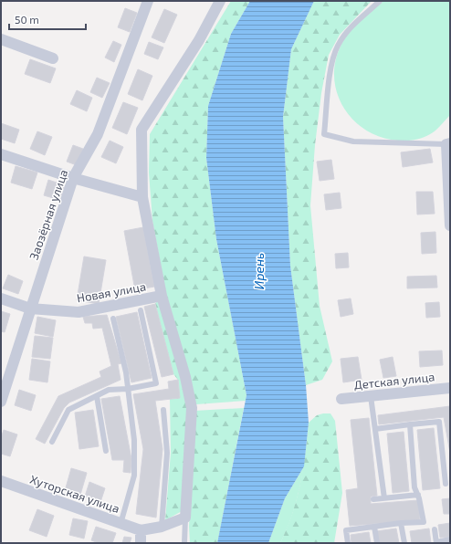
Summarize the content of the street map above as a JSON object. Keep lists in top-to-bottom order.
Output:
{
  "streets": {
    "street": [
      "Заозёрная улица",
      "Новая улица",
      "Детская улица",
      "Хуторская улица"
    ]
  },
  "crossings": [
    ["Заозёрная улица", "Новая улица"]
  ],
  "water": ["Ирень"],
  "scale_bar": "50 m"
}
